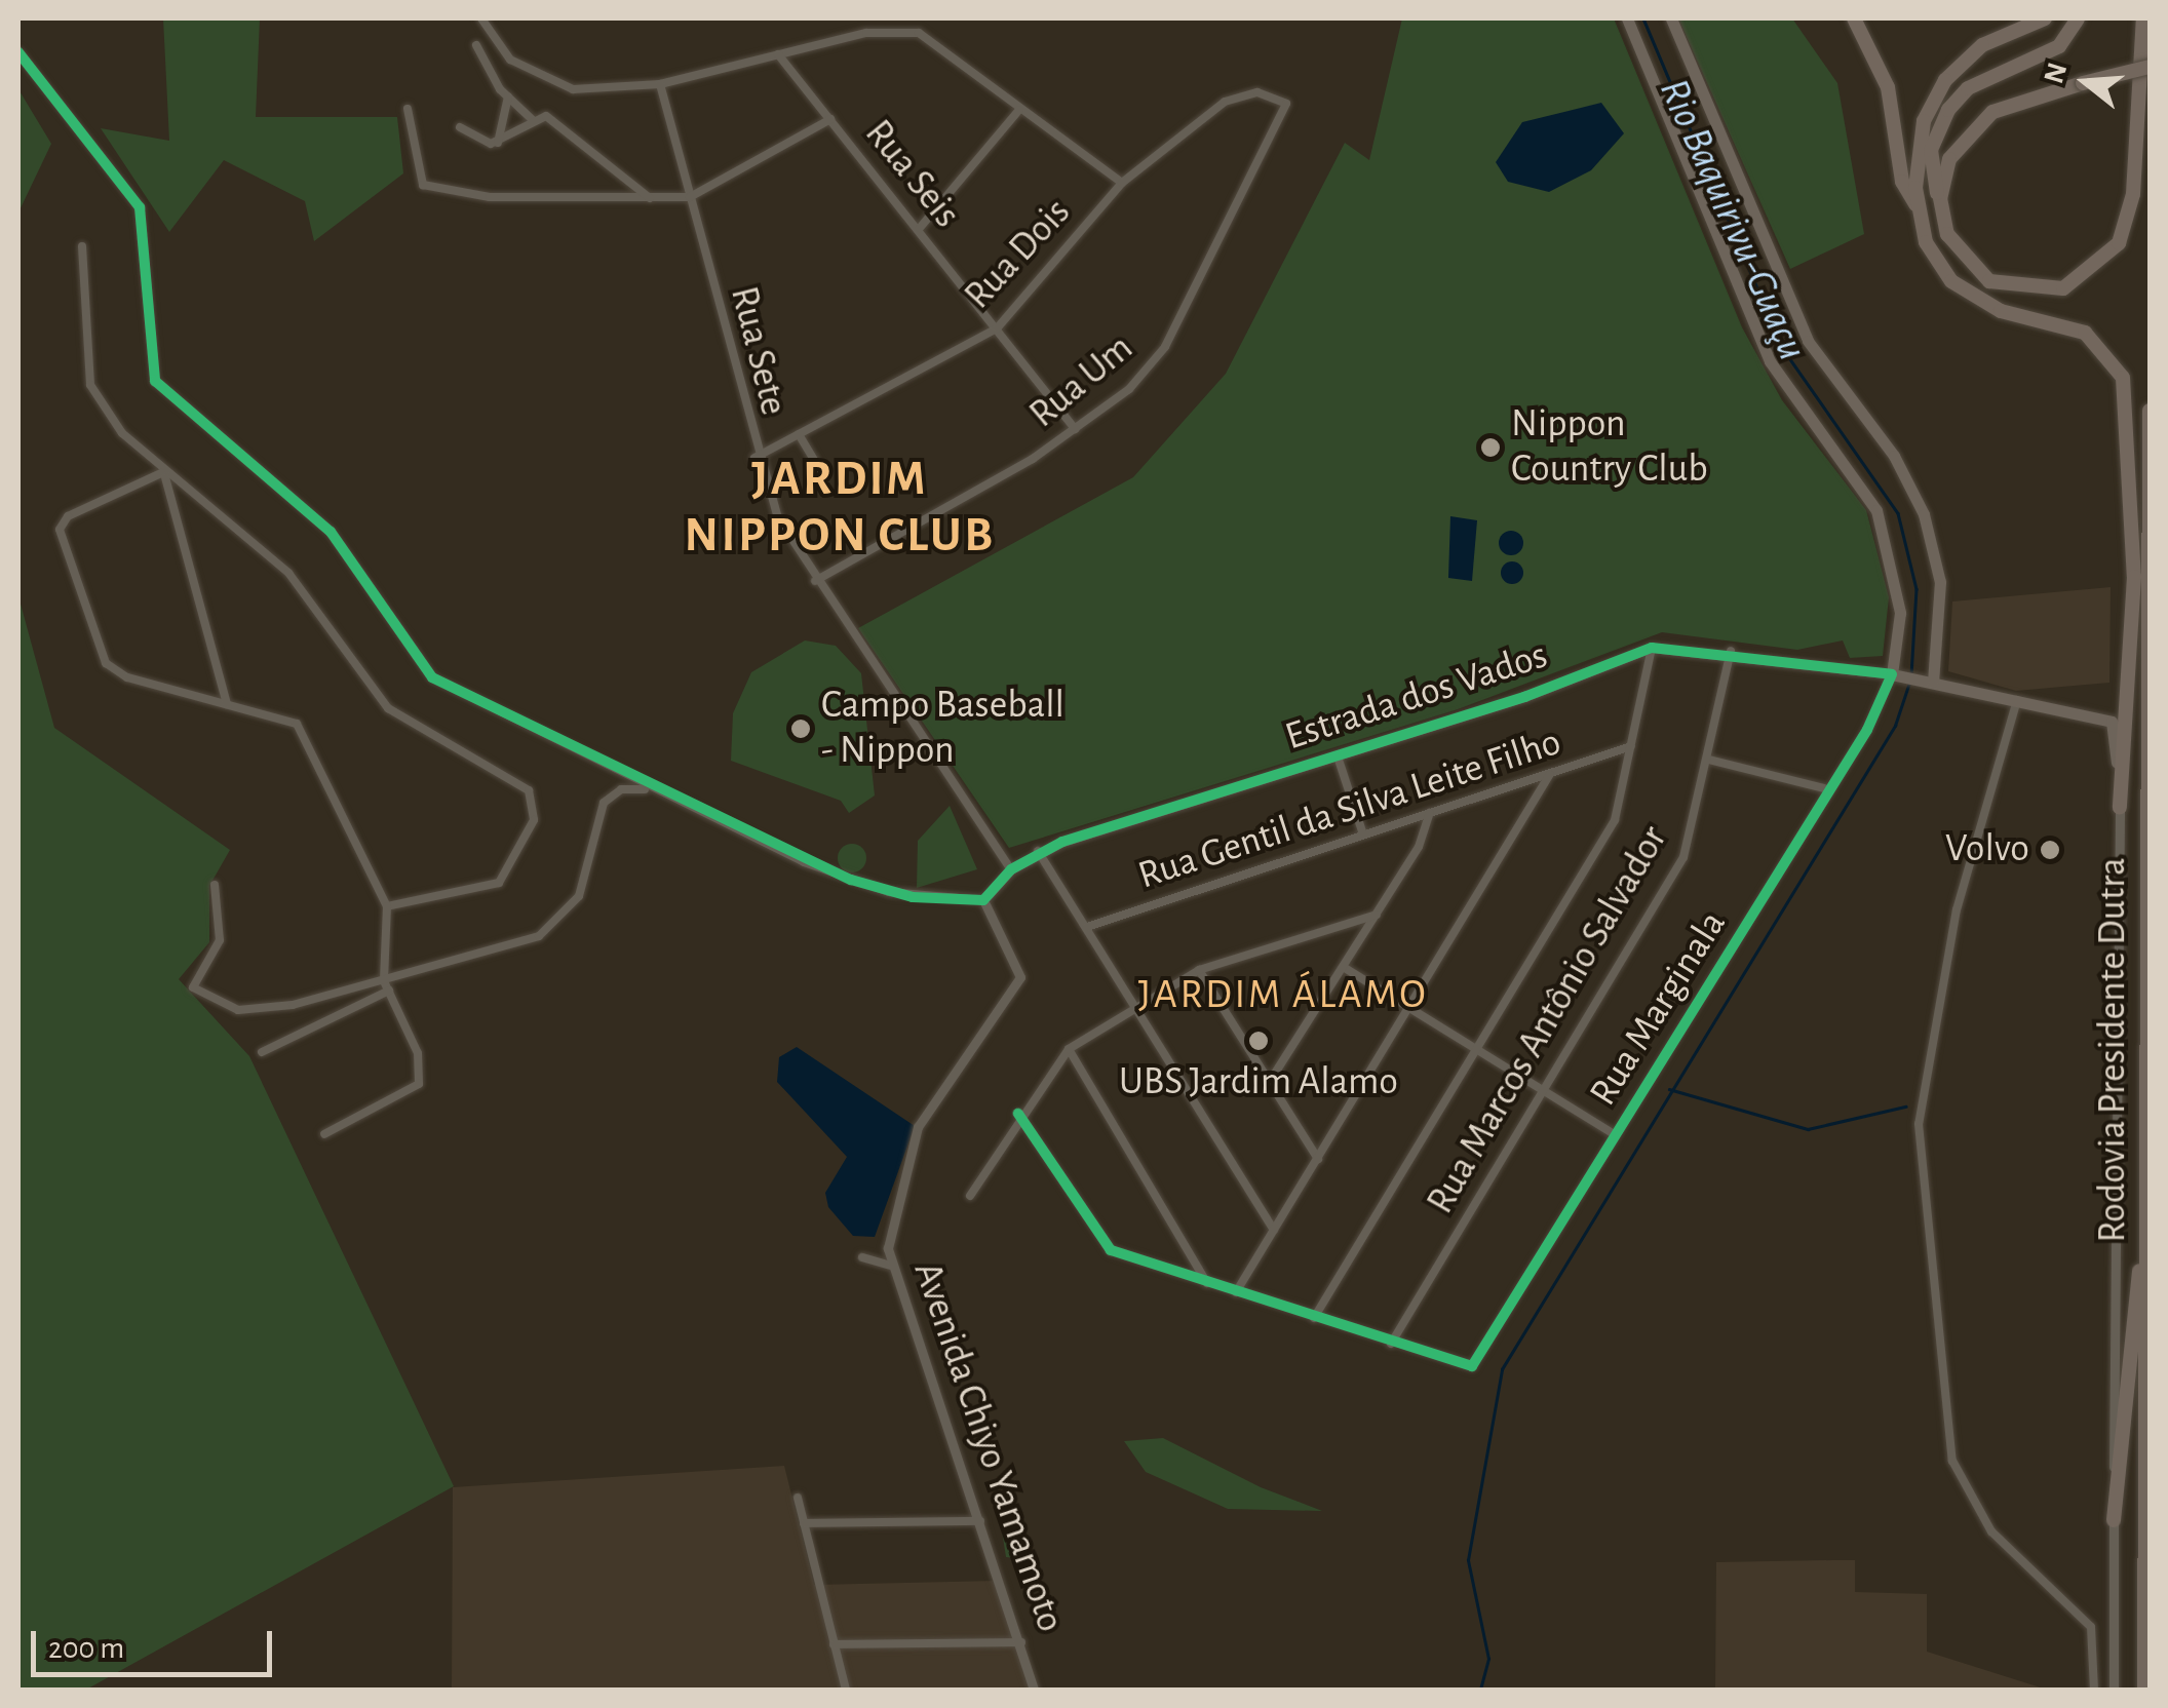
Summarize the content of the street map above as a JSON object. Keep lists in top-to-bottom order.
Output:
{
  "streets": {
    "highway": ["Rodovia Presidente Dutra"],
    "street": [
      "Rua Seis",
      "Rua Dois",
      "Rua Sete",
      "Rua Um",
      "Estrada dos Vados",
      "Rua Gentil da Silva Leite Filho",
      "Rua Marginala",
      "Rua Marcos Antônio Salvador",
      "Avenida Chiyo Yamamoto"
    ]
  },
  "crossings": [
    ["Rua Seis", "Rua Dois"],
    ["Rua Seis", "Rua Um"],
    ["Rua Dois", "Rua Sete"],
    ["Rua Dois", "Rua Um"],
    ["Rua Sete", "Rua Um"],
    ["Rua Sete", "Estrada dos Vados"],
    ["Estrada dos Vados", "Rua Marginala"],
    ["Estrada dos Vados", "Rua Marcos Antônio Salvador"],
    ["Estrada dos Vados", "Avenida Chiyo Yamamoto"],
    ["Rua Marginala", "Rua Marcos Antônio Salvador"]
  ],
  "districts": ["JARDIM NIPPON CLUB", "JARDIM ÁLAMO"],
  "water": ["Rio Baquirivu-Guaçu"],
  "places": [
    "Nippon Country Club",
    "Campo Baseball - Nippon",
    "Volvo",
    "UBS Jardim Alamo"
  ],
  "scale_bar": "200 m",
  "north": "left"
}
